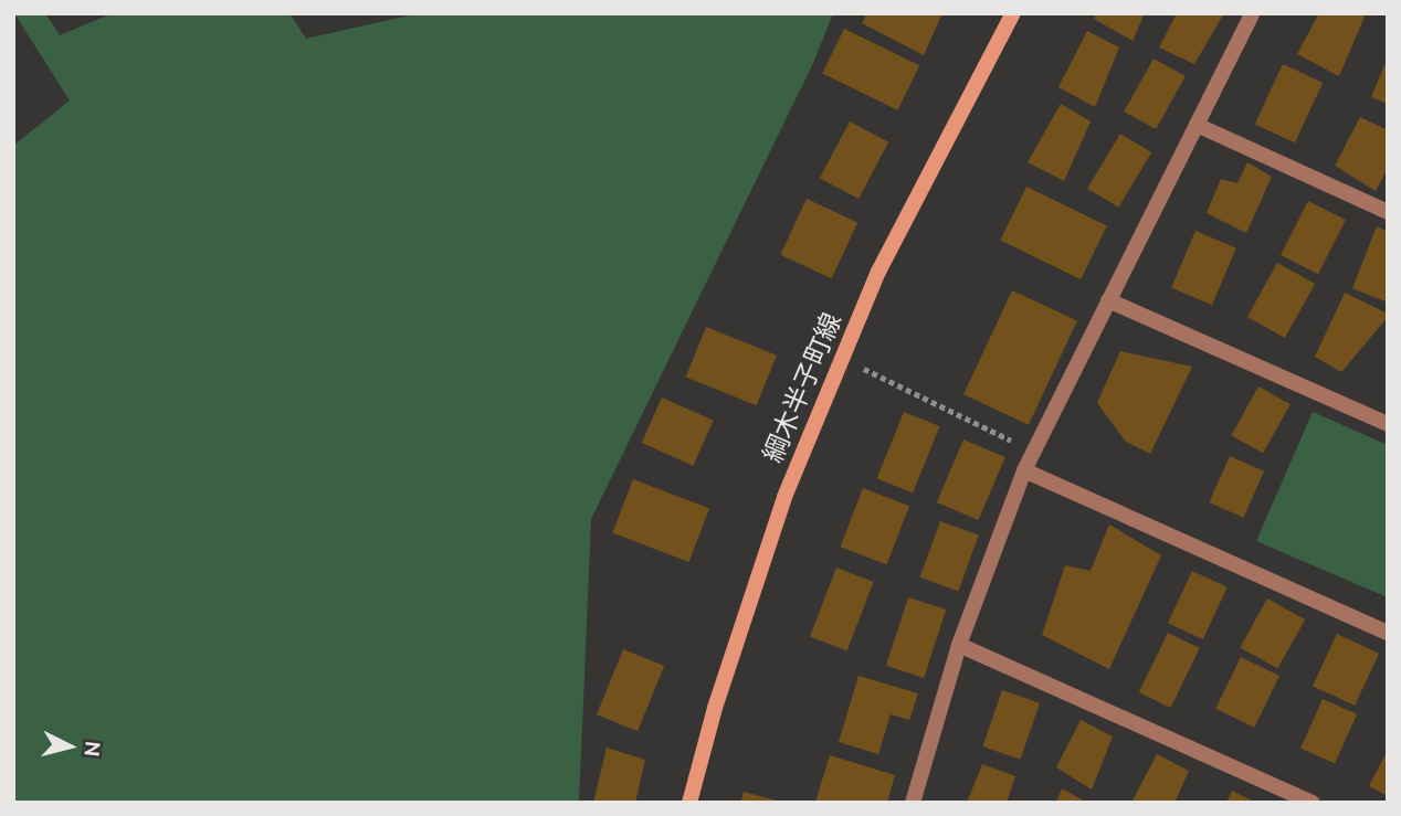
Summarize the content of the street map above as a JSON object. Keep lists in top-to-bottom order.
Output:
{
  "streets": {
    "street": ["綱木半子町線"]
  },
  "north": "right"
}
